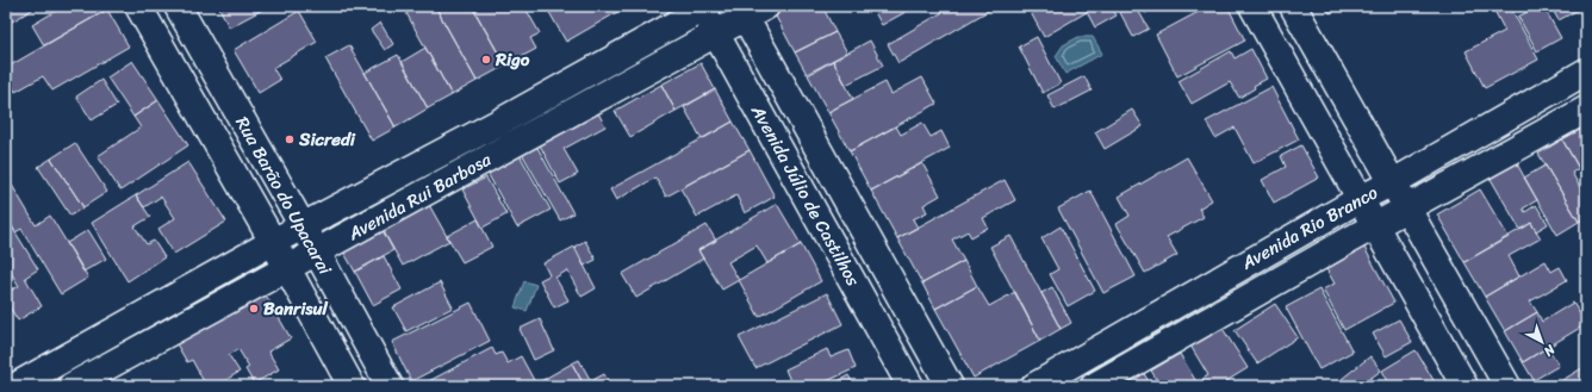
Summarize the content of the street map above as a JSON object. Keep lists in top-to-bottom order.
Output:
{
  "streets": {
    "street": [
      "Rua Barão do Upacarai",
      "Avenida Júlio de Castilhos",
      "Avenida Rui Barbosa",
      "Avenida Rio Branco"
    ]
  },
  "crossings": [
    ["Rua Barão do Upacarai", "Avenida Rui Barbosa"],
    ["Avenida Júlio de Castilhos", "Avenida Rui Barbosa"]
  ],
  "places": ["Rigo", "Sicredi", "Banrisul"],
  "north": "bottom right"
}
